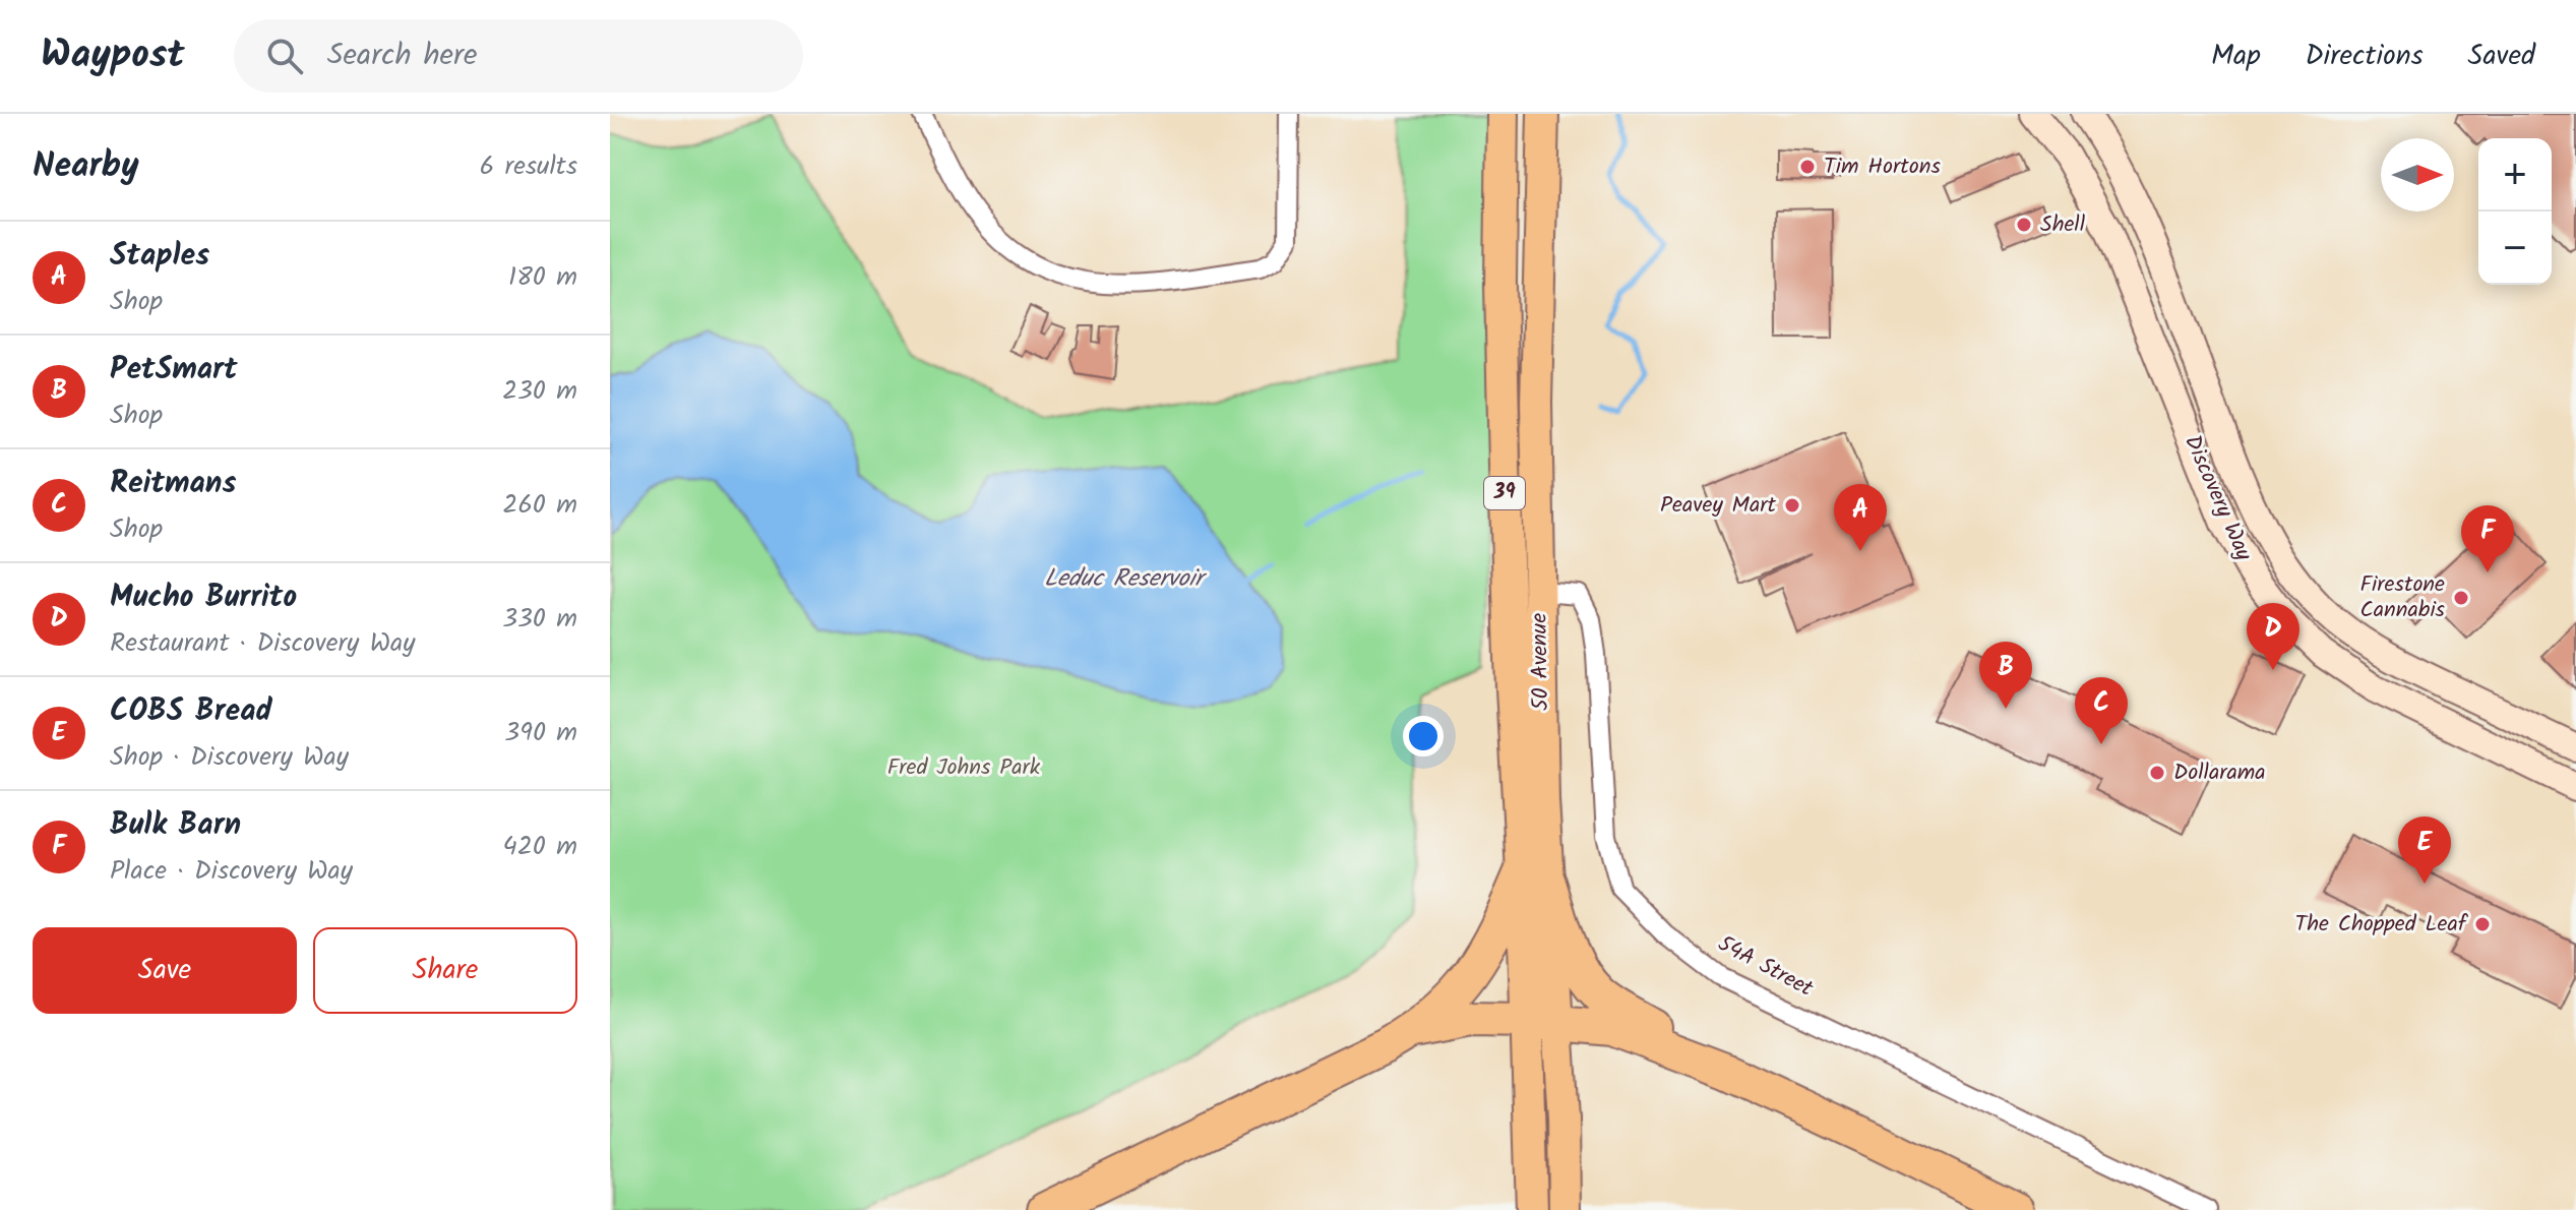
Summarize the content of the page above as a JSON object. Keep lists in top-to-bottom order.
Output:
{
  "streets": {
    "main road": ["39", "50 Avenue"],
    "street": ["Discovery Way", "54A Street"]
  },
  "crossings": [
    ["50 Avenue", "54A Street"]
  ],
  "water": ["Leduc Reservoir"],
  "parks": ["Fred Johns Park"],
  "places": [
    "Tim Hortons",
    "Shell",
    "Peavey Mart",
    "Firestone Cannabis",
    "Dollarama",
    "The Chopped Leaf"
  ],
  "north": "right",
  "page": {
    "header": "Waypost",
    "search": "Search here",
    "nav": ["Map", "Directions", "Saved"],
    "heading": ["Nearby", "6 results"],
    "map_buttons": ["+", "−"],
    "list": [
      {
        "mark": "A",
        "name": "Staples",
        "note": "Shop",
        "value": "180 m"
      },
      {
        "mark": "B",
        "name": "PetSmart",
        "note": "Shop",
        "value": "230 m"
      },
      {
        "mark": "C",
        "name": "Reitmans",
        "note": "Shop",
        "value": "260 m"
      },
      {
        "mark": "D",
        "name": "Mucho Burrito",
        "note": "Restaurant · Discovery Way",
        "value": "330 m"
      },
      {
        "mark": "E",
        "name": "COBS Bread",
        "note": "Shop · Discovery Way",
        "value": "390 m"
      },
      {
        "mark": "F",
        "name": "Bulk Barn",
        "note": "Place · Discovery Way",
        "value": "420 m"
      }
    ],
    "pins": [
      "A",
      "F",
      "D",
      "B",
      "C",
      "E"
    ],
    "buttons": ["Save", "Share"]
  }
}
